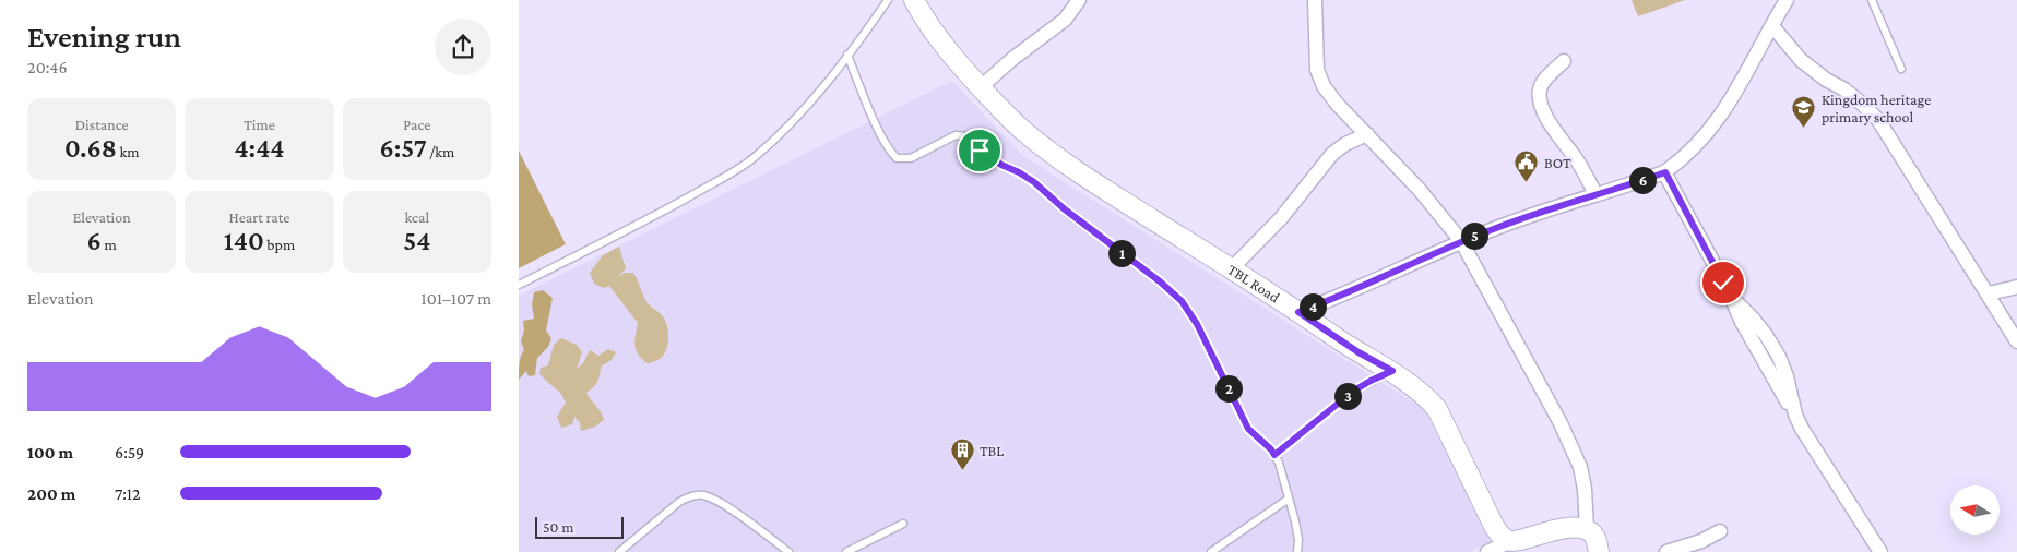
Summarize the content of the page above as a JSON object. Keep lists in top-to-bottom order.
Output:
{
  "streets": {
    "street": ["TBL Road"]
  },
  "places": {
    "school or university": ["Kingdom heritage primary school"],
    "public building": ["BOT"],
    "building": ["TBL"]
  },
  "scale_bar": "50 m",
  "north": "left",
  "page": {
    "heading": ["Evening run", "20:46"],
    "stats": [
      ["Distance", "0.68 km"],
      ["Time", "4:44"],
      ["Pace", "6:57 /km"],
      ["Elevation", "6 m"],
      ["Heart rate", "140 bpm"],
      ["kcal", "54"]
    ],
    "pins": [
      "6",
      "5",
      "1",
      "4",
      "2",
      "3"
    ],
    "chart": ["Elevation", "101–107 m"],
    "list": [
      {
        "name": "100 m",
        "note": "6:59"
      },
      {
        "name": "200 m",
        "note": "7:12"
      }
    ],
    "scale": "50 m"
  }
}
